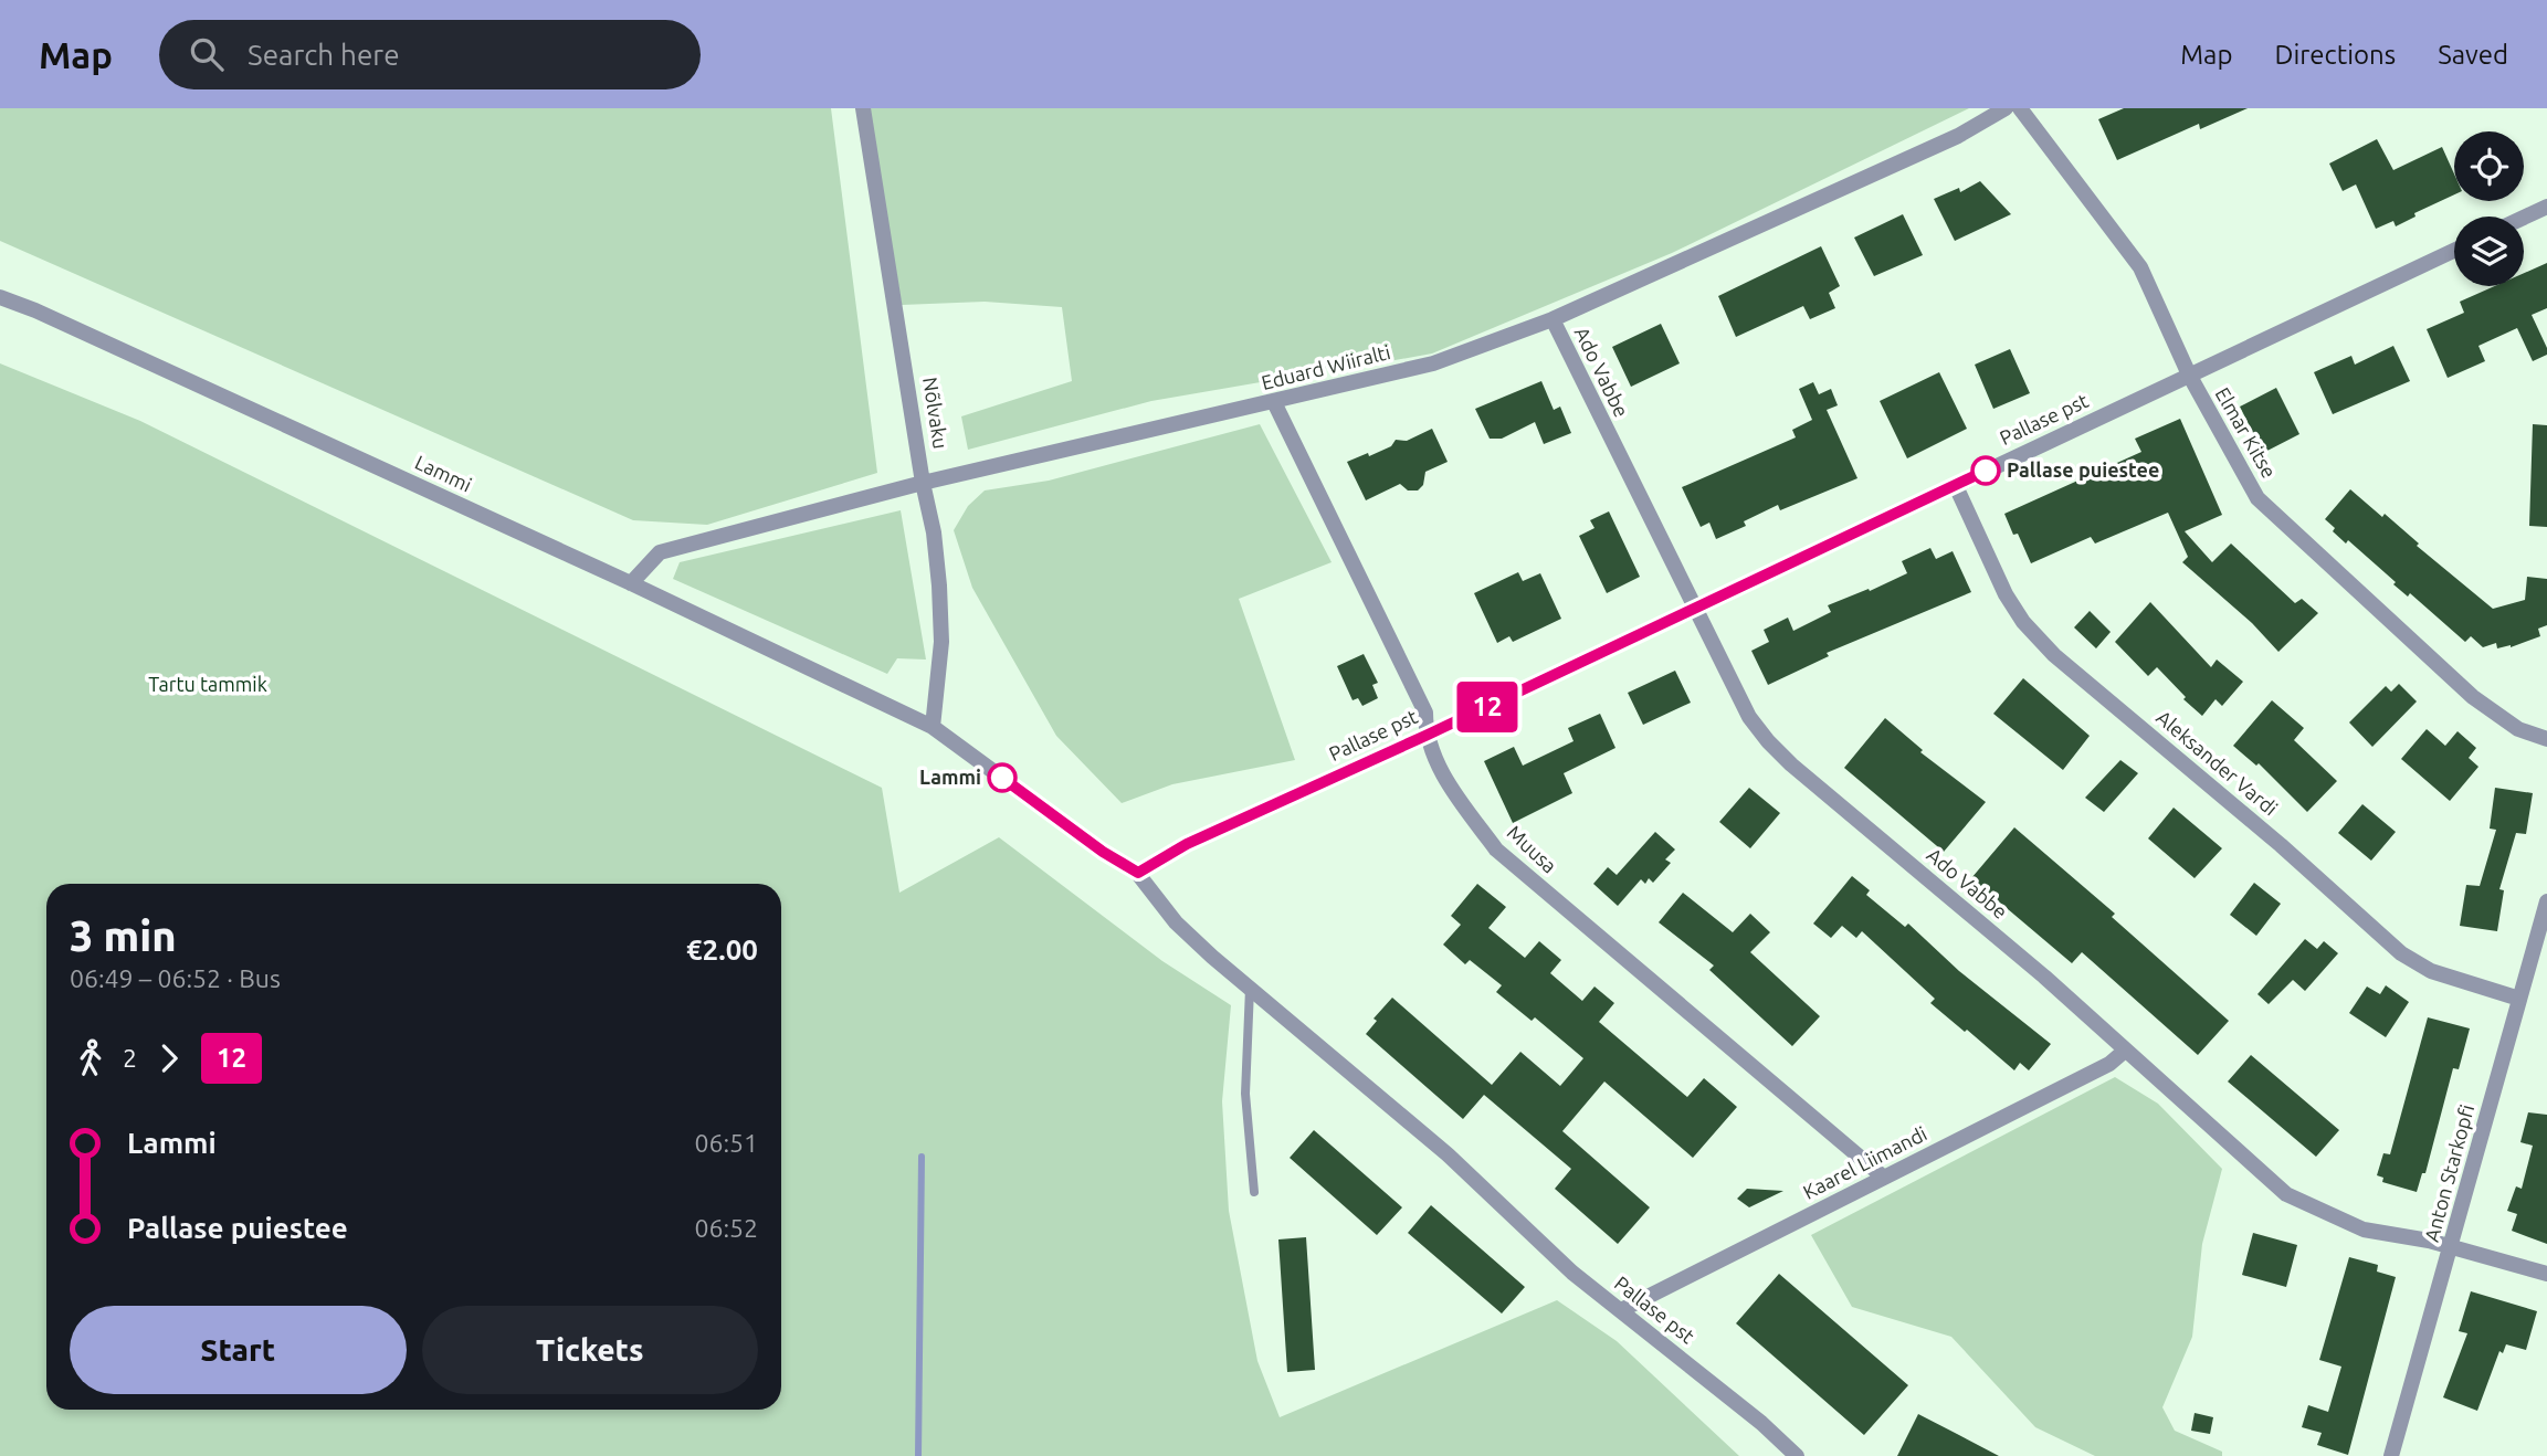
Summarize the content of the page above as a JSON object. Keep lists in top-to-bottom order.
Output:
{
  "streets": {
    "street": [
      "Eduard Wiiralti",
      "Ado Vabbe",
      "Nõlvaku",
      "Pallase pst",
      "Elmar Kitse",
      "Lammi",
      "Aleksander Vardi",
      "Muusa",
      "Kaarel Liimandi",
      "Anton Starkopfi"
    ]
  },
  "crossings": [
    ["Eduard Wiiralti", "Ado Vabbe"],
    ["Eduard Wiiralti", "Nõlvaku"],
    ["Eduard Wiiralti", "Lammi"],
    ["Eduard Wiiralti", "Muusa"],
    ["Ado Vabbe", "Pallase pst"],
    ["Ado Vabbe", "Kaarel Liimandi"],
    ["Ado Vabbe", "Anton Starkopfi"],
    ["Nõlvaku", "Lammi"],
    ["Pallase pst", "Elmar Kitse"],
    ["Pallase pst", "Lammi"],
    ["Pallase pst", "Aleksander Vardi"],
    ["Pallase pst", "Muusa"],
    ["Pallase pst", "Kaarel Liimandi"],
    ["Aleksander Vardi", "Anton Starkopfi"],
    ["Muusa", "Kaarel Liimandi"]
  ],
  "parks": ["Tartu tammik"],
  "places": ["Pallase puiestee", "Lammi"],
  "lines": ["bus line 12"],
  "page": {
    "header": "Map",
    "search": "Search here",
    "nav": ["Map", "Directions", "Saved"],
    "on_map": "12",
    "heading": ["3 min", "06:49 – 06:52 · Bus", "€2.00"],
    "legs": ["2", "12"],
    "list": [
      {
        "name": "Lammi",
        "value": "06:51"
      },
      {
        "name": "Pallase puiestee",
        "value": "06:52"
      }
    ],
    "buttons": ["Start", "Tickets"]
  }
}
